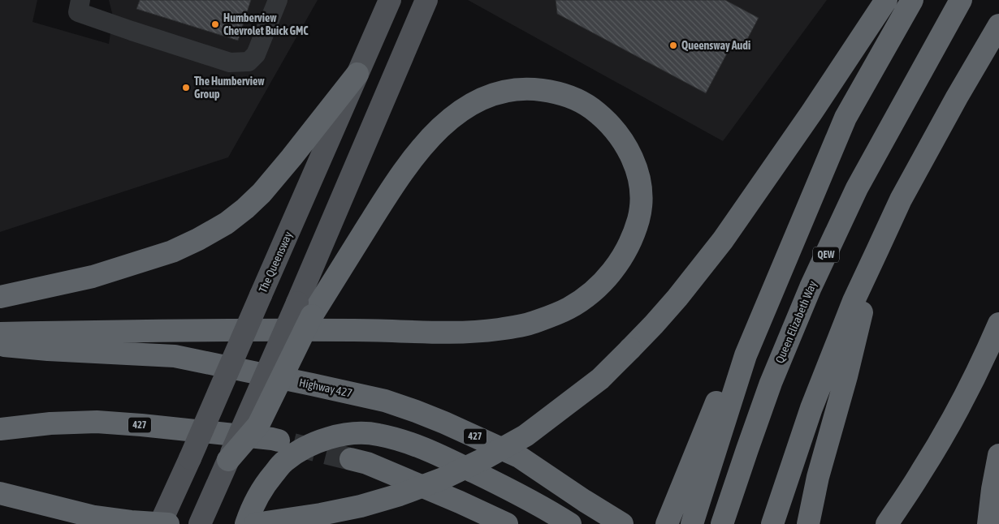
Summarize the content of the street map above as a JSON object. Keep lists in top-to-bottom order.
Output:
{
  "streets": {
    "highway": [
      "QEW",
      "Queen Elizabeth Way",
      "Highway 427",
      "427"
    ],
    "main road": ["The Queensway"]
  },
  "places": ["Humberview Chevrolet Buick GMC", "Queensway Audi", "The Humberview Group"]
}
